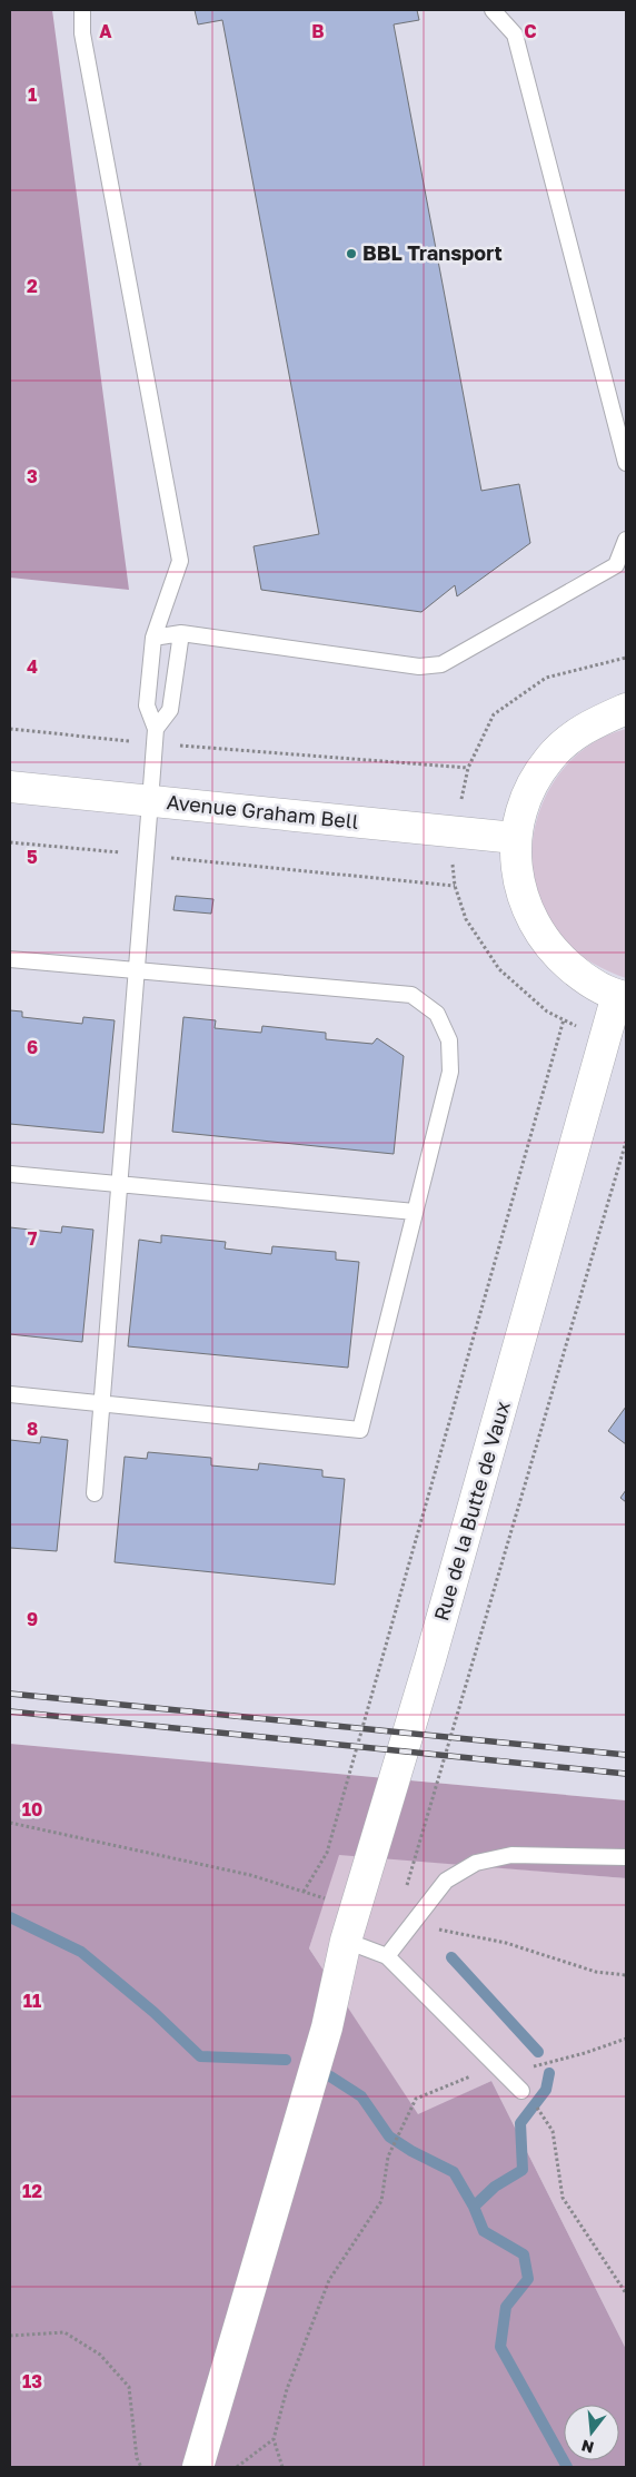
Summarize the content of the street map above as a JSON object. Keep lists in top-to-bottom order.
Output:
{
  "streets": {
    "street": ["Avenue Graham Bell", "Rue de la Butte de Vaux"]
  },
  "places": ["BBL Transport"],
  "north": "bottom",
  "grid": {
    "columns": ["A", "B", "C"],
    "rows": [
      "1",
      "2",
      "3",
      "4",
      "5",
      "6",
      "7",
      "8",
      "9",
      "10",
      "11",
      "12",
      "13"
    ]
  }
}
